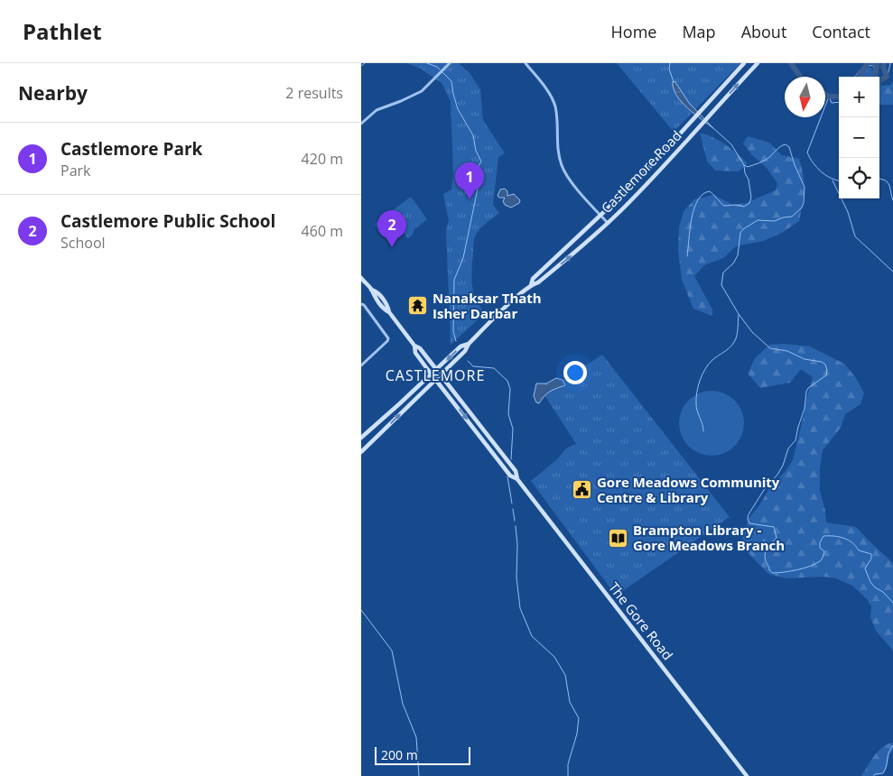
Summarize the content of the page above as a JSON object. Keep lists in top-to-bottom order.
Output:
{
  "streets": {
    "main road": ["Castlemore Road", "The Gore Road"]
  },
  "crossings": [
    ["Castlemore Road", "The Gore Road"]
  ],
  "districts": ["CASTLEMORE"],
  "places": {
    "temple": ["Nanaksar Thath Isher Darbar"],
    "public building": ["Gore Meadows Community Centre & Library"],
    "library": ["Brampton Library - Gore Meadows Branch"]
  },
  "scale_bar": "200 m",
  "north": "bottom",
  "page": {
    "header": "Pathlet",
    "nav": [
      "Home",
      "Map",
      "About",
      "Contact"
    ],
    "heading": ["Nearby", "2 results"],
    "map_buttons": ["+", "−"],
    "list": [
      {
        "mark": "1",
        "name": "Castlemore Park",
        "note": "Park",
        "value": "420 m"
      },
      {
        "mark": "2",
        "name": "Castlemore Public School",
        "note": "School",
        "value": "460 m"
      }
    ],
    "pins": ["1", "2"],
    "scale": "200 m"
  }
}
